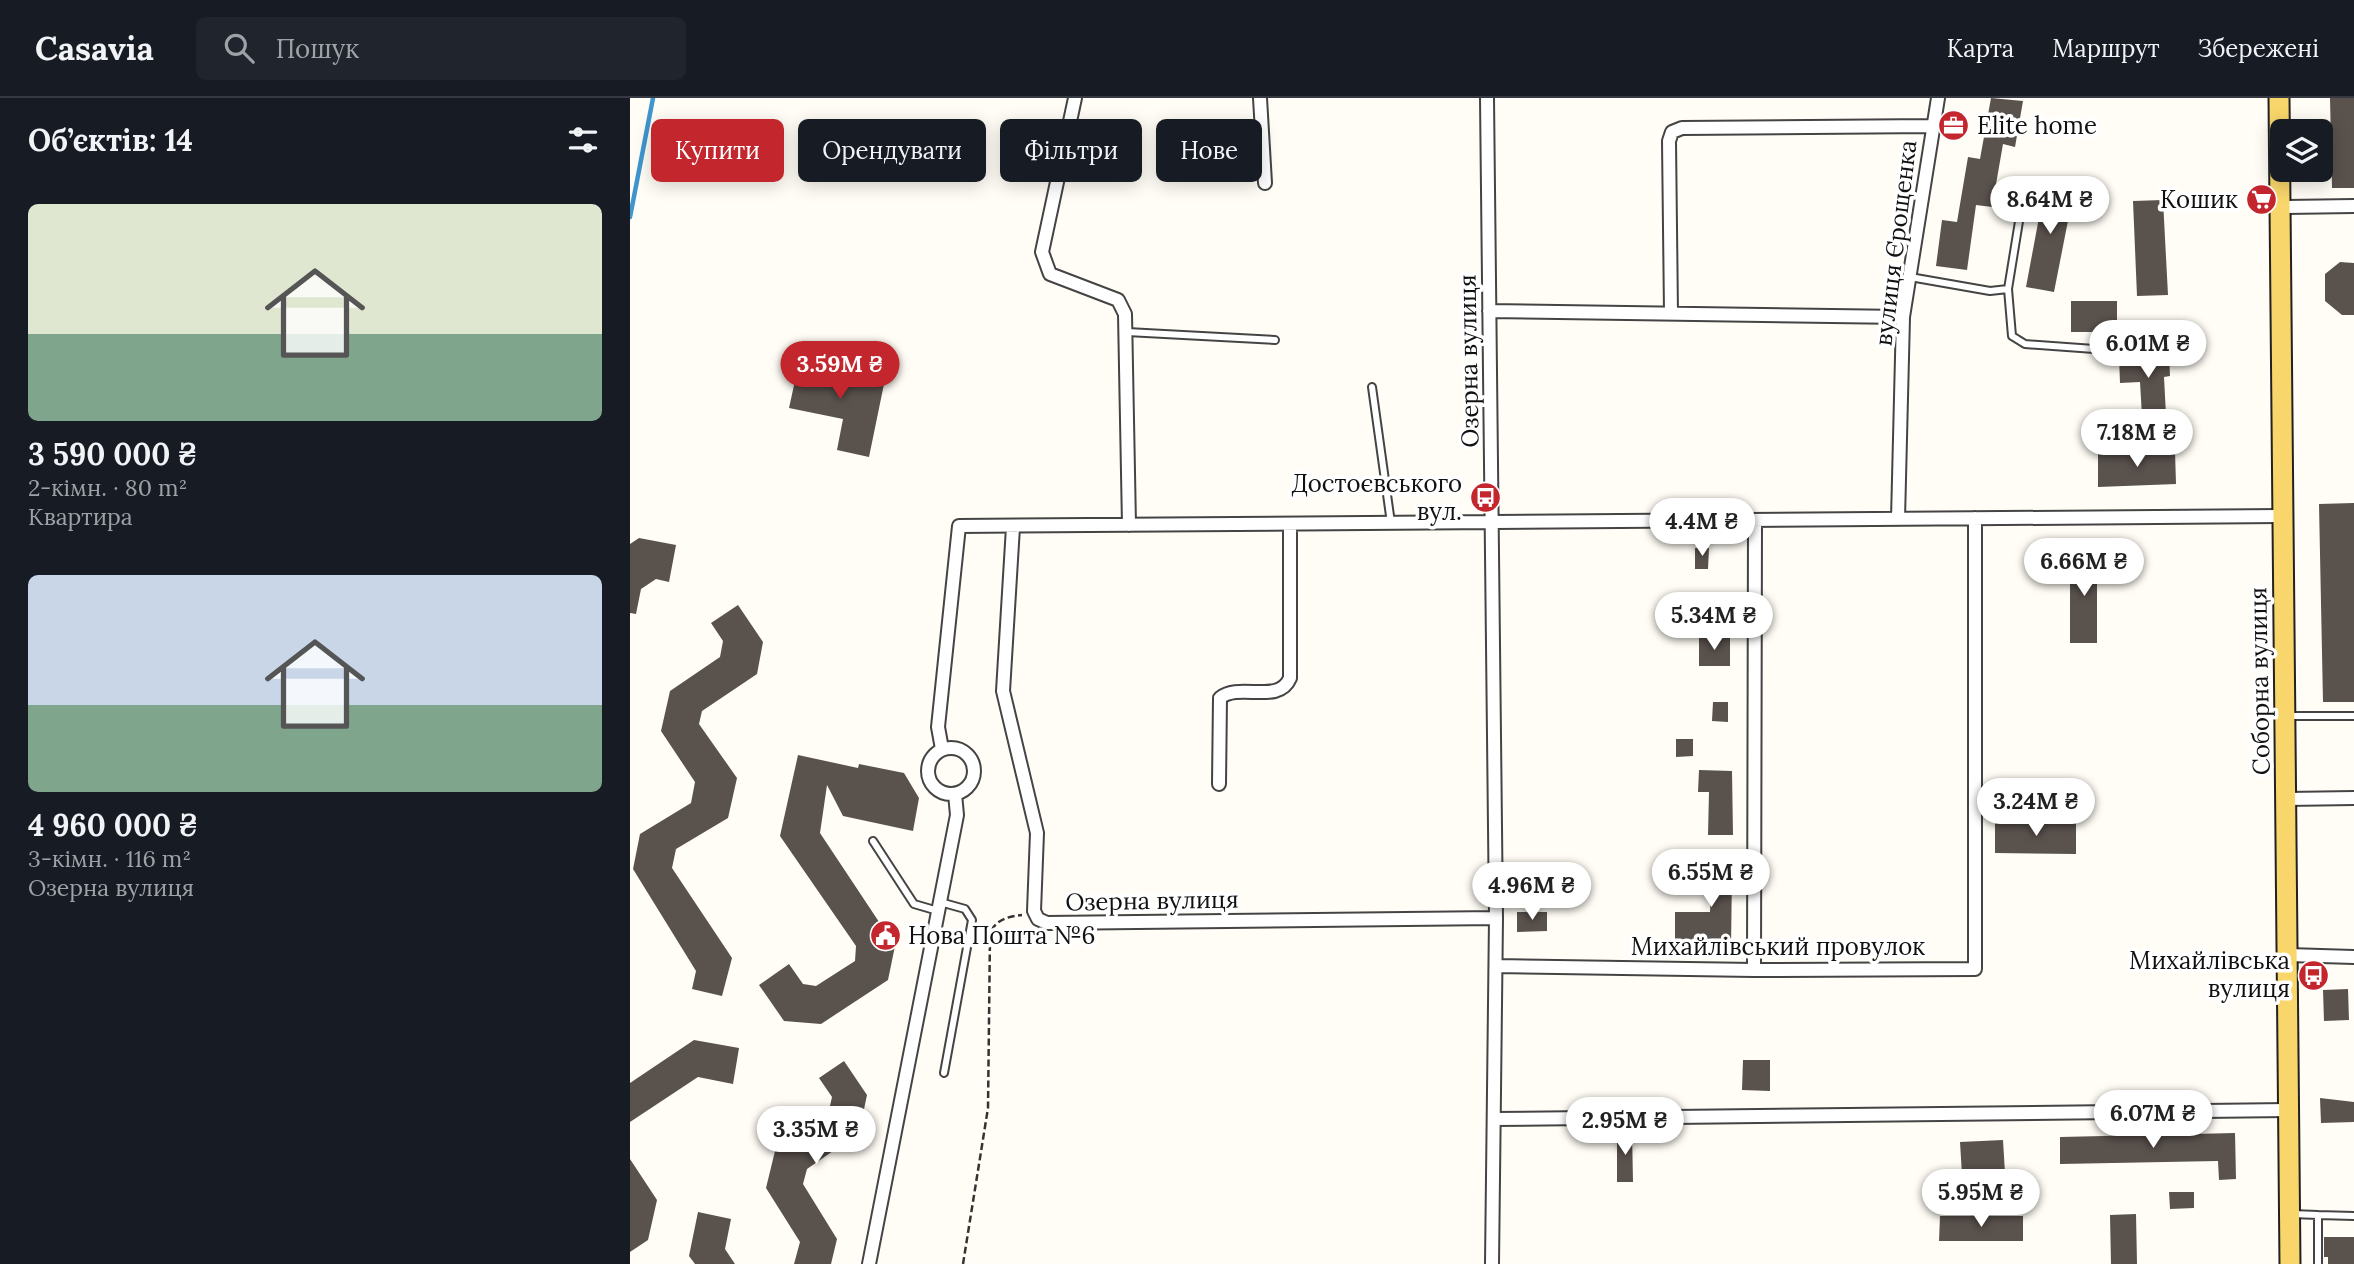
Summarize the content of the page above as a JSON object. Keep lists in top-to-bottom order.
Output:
{
  "streets": {
    "main road": ["Соборна вулиця"],
    "street": ["вулиця Єрощенка", "Озерна вулиця", "Михайлівський провулок"]
  },
  "crossings": [
    ["Озерна вулиця", "Михайлівський провулок"]
  ],
  "places": {
    "office": ["Elite home"],
    "supermarket": ["Кошик"],
    "bus stop": ["Достоєвського вул.", "Михайлівська вулиця"],
    "public building": ["Нова Пошта №6"]
  },
  "page": {
    "header": "Casavia",
    "search": "Пошук",
    "nav": ["Карта", "Маршрут", "Збережені"],
    "heading": "Об’єктів: 14",
    "chip": [
      "Купити",
      "Орендувати",
      "Фільтри",
      "Нове"
    ],
    "price": [
      "8.64M ₴",
      "6.01M ₴",
      "3.59M ₴",
      "7.18M ₴",
      "4.4M ₴",
      "6.66M ₴",
      "5.34M ₴",
      "3.24M ₴",
      "6.55M ₴",
      "4.96M ₴",
      "6.07M ₴",
      "2.95M ₴",
      "3.35M ₴",
      "5.95M ₴"
    ],
    "list": [
      {
        "name": "3 590 000 ₴",
        "note": "2-кімн. · 80 m² · Квартира"
      },
      {
        "name": "4 960 000 ₴",
        "note": "3-кімн. · 116 m² · Озерна вулиця"
      }
    ]
  }
}
